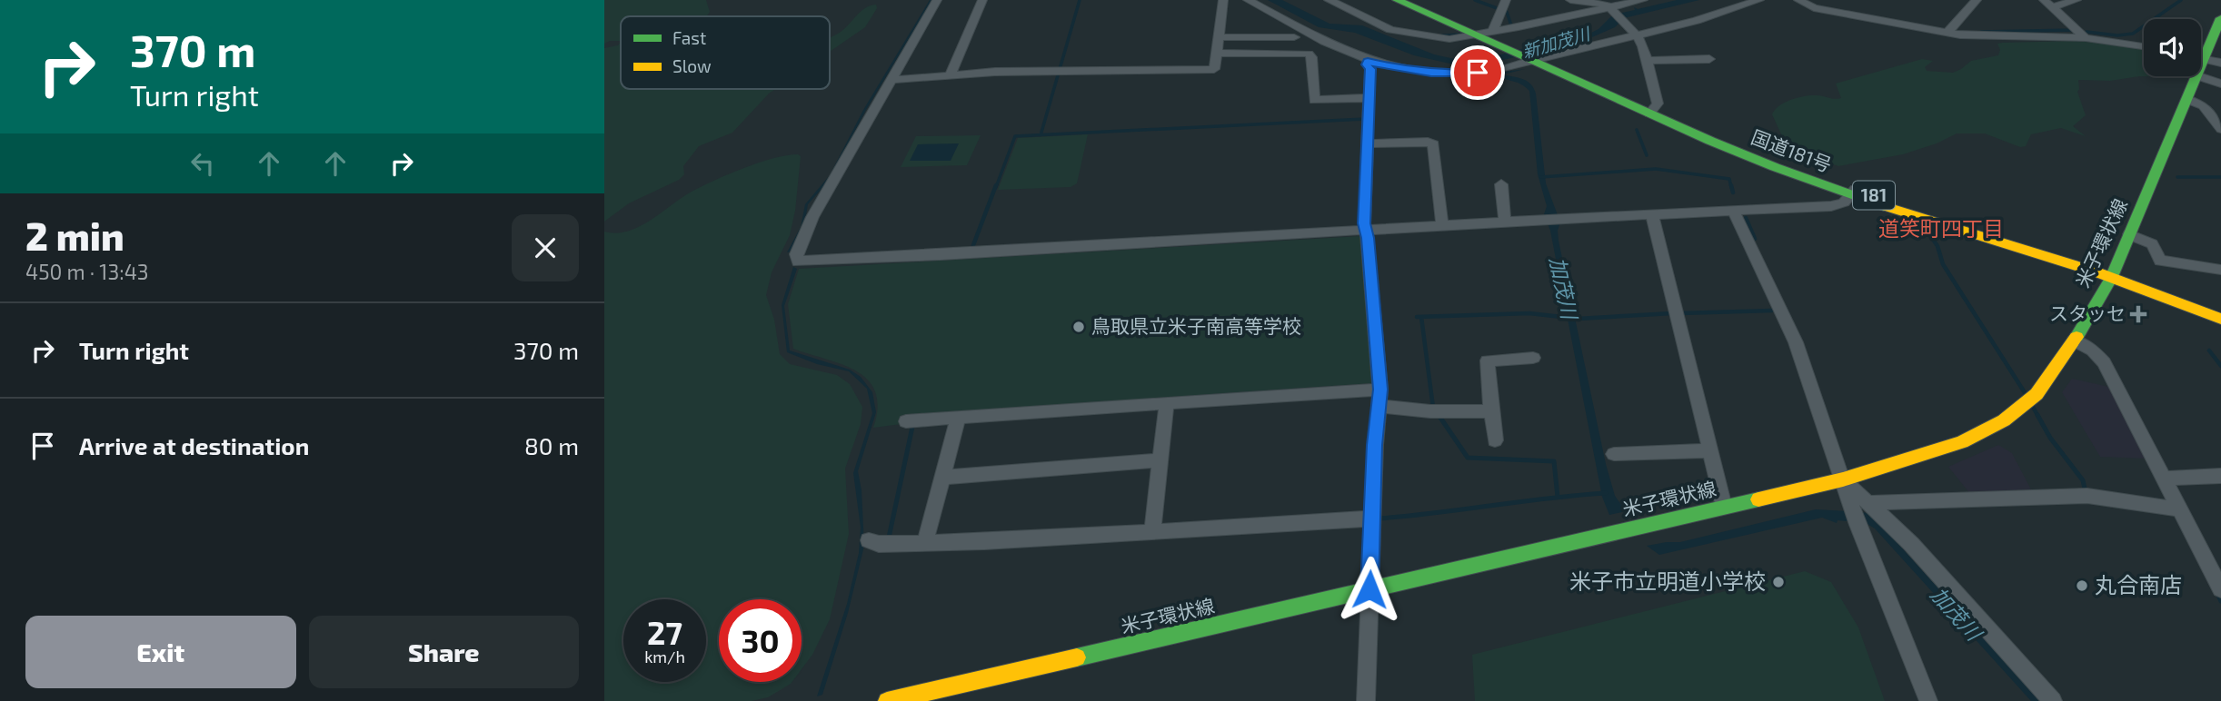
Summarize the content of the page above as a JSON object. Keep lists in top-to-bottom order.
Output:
{
  "streets": {
    "main road": ["国道181号", "181", "米子環状線"]
  },
  "crossings": [
    ["国道181号", "米子環状線"]
  ],
  "districts": ["道笑町四丁目"],
  "water": ["新加茂川", "加茂川"],
  "places": {
    "health": ["スタッセ"],
    "other": ["鳥取県立米子南高等学校", "米子市立明道小学校", "丸合南店"]
  },
  "legend": ["Fast", "Slow"],
  "page": {
    "turn": ["370 m", "Turn right"],
    "heading": ["2 min", "450 m · 13:43"],
    "list": [
      {
        "name": "Turn right",
        "value": "370 m"
      },
      {
        "name": "Arrive at destination",
        "value": "80 m"
      }
    ],
    "speed": "27 km/h",
    "limit": "30",
    "buttons": ["Exit", "Share"]
  }
}
